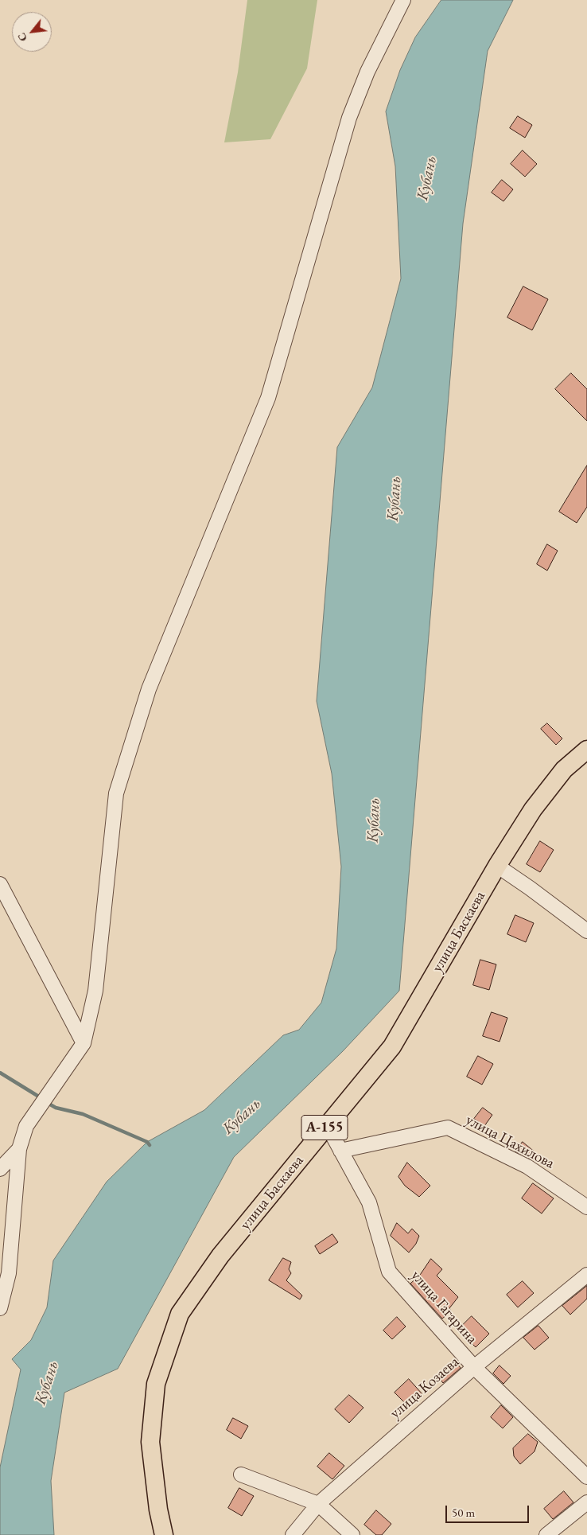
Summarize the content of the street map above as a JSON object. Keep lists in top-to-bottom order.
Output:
{
  "streets": {
    "main road": ["улица Баскаева", "А-155"],
    "street": ["улица Цахилова", "улица Гагарина", "улица Козаева"]
  },
  "crossings": [
    ["улица Баскаева", "улица Гагарина"],
    ["улица Цахилова", "улица Гагарина"],
    ["улица Гагарина", "улица Козаева"]
  ],
  "water": ["Кубань"],
  "scale_bar": "50 m",
  "north": "bottom left"
}
